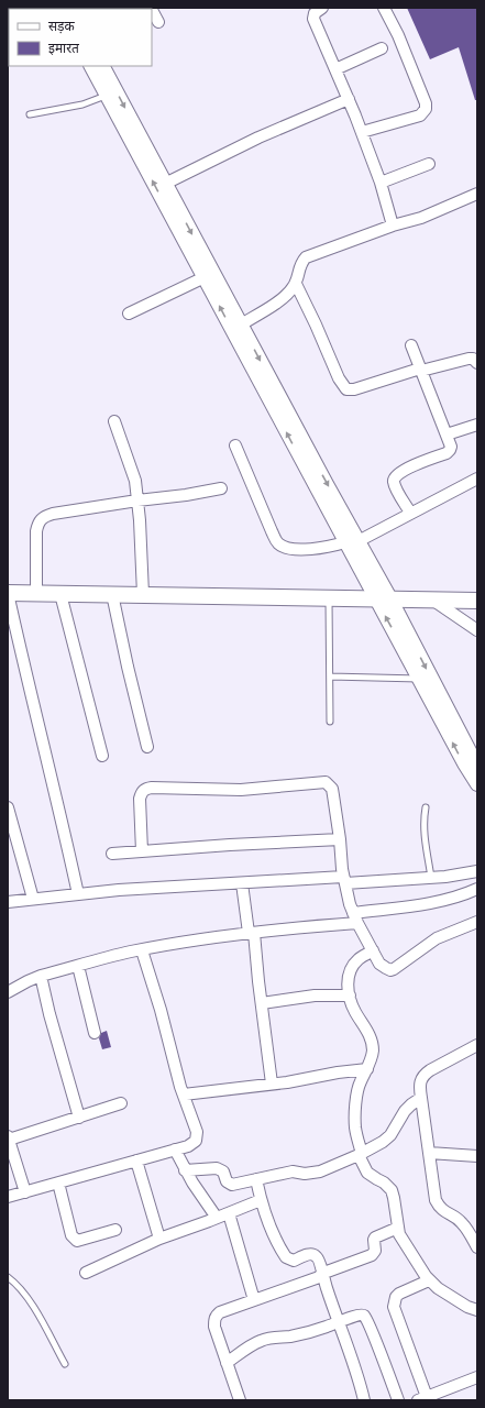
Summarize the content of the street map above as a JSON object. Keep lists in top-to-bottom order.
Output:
{
  "legend": ["सड़क", "इमारत"]
}
